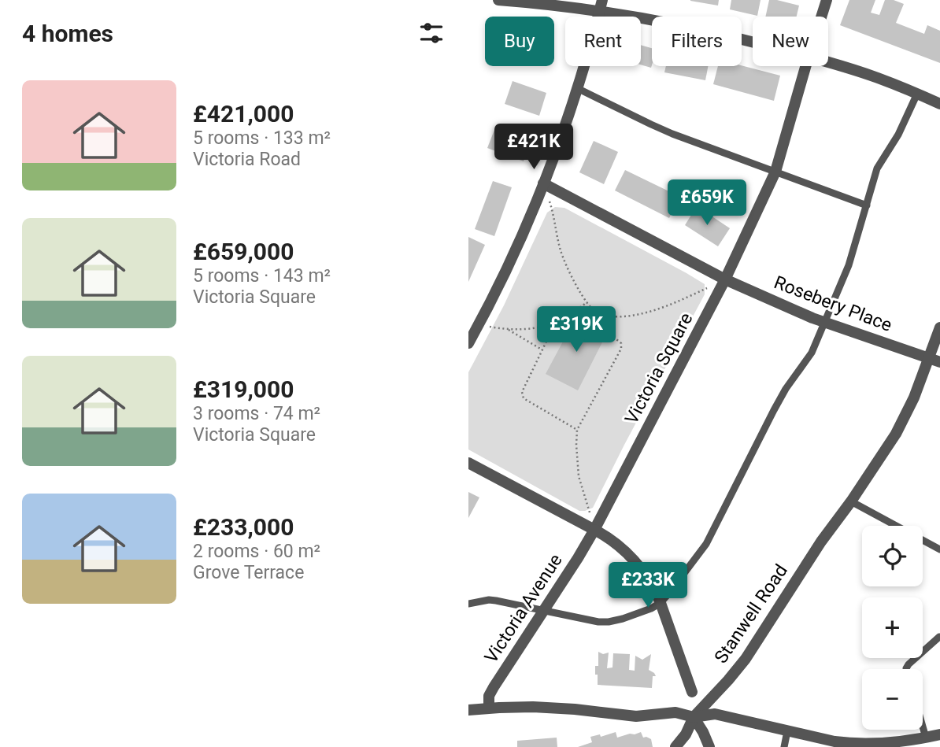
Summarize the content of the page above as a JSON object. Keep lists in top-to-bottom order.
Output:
{
  "streets": {
    "street": [
      "Rosebery Place",
      "Victoria Square",
      "Victoria Avenue",
      "Stanwell Road"
    ]
  },
  "crossings": [
    ["Rosebery Place", "Victoria Square"],
    ["Rosebery Place", "Stanwell Road"],
    ["Victoria Square", "Victoria Avenue"]
  ],
  "page": {
    "heading": "4 homes",
    "chip": [
      "Buy",
      "Rent",
      "Filters",
      "New"
    ],
    "list": [
      {
        "name": "£421,000",
        "note": "5 rooms · 133 m² · Victoria Road"
      },
      {
        "name": "£659,000",
        "note": "5 rooms · 143 m² · Victoria Square"
      },
      {
        "name": "£319,000",
        "note": "3 rooms · 74 m² · Victoria Square"
      },
      {
        "name": "£233,000",
        "note": "2 rooms · 60 m² · Grove Terrace"
      }
    ],
    "price": [
      "£421K",
      "£659K",
      "£319K",
      "£233K"
    ],
    "map_buttons": ["+", "−"]
  }
}
